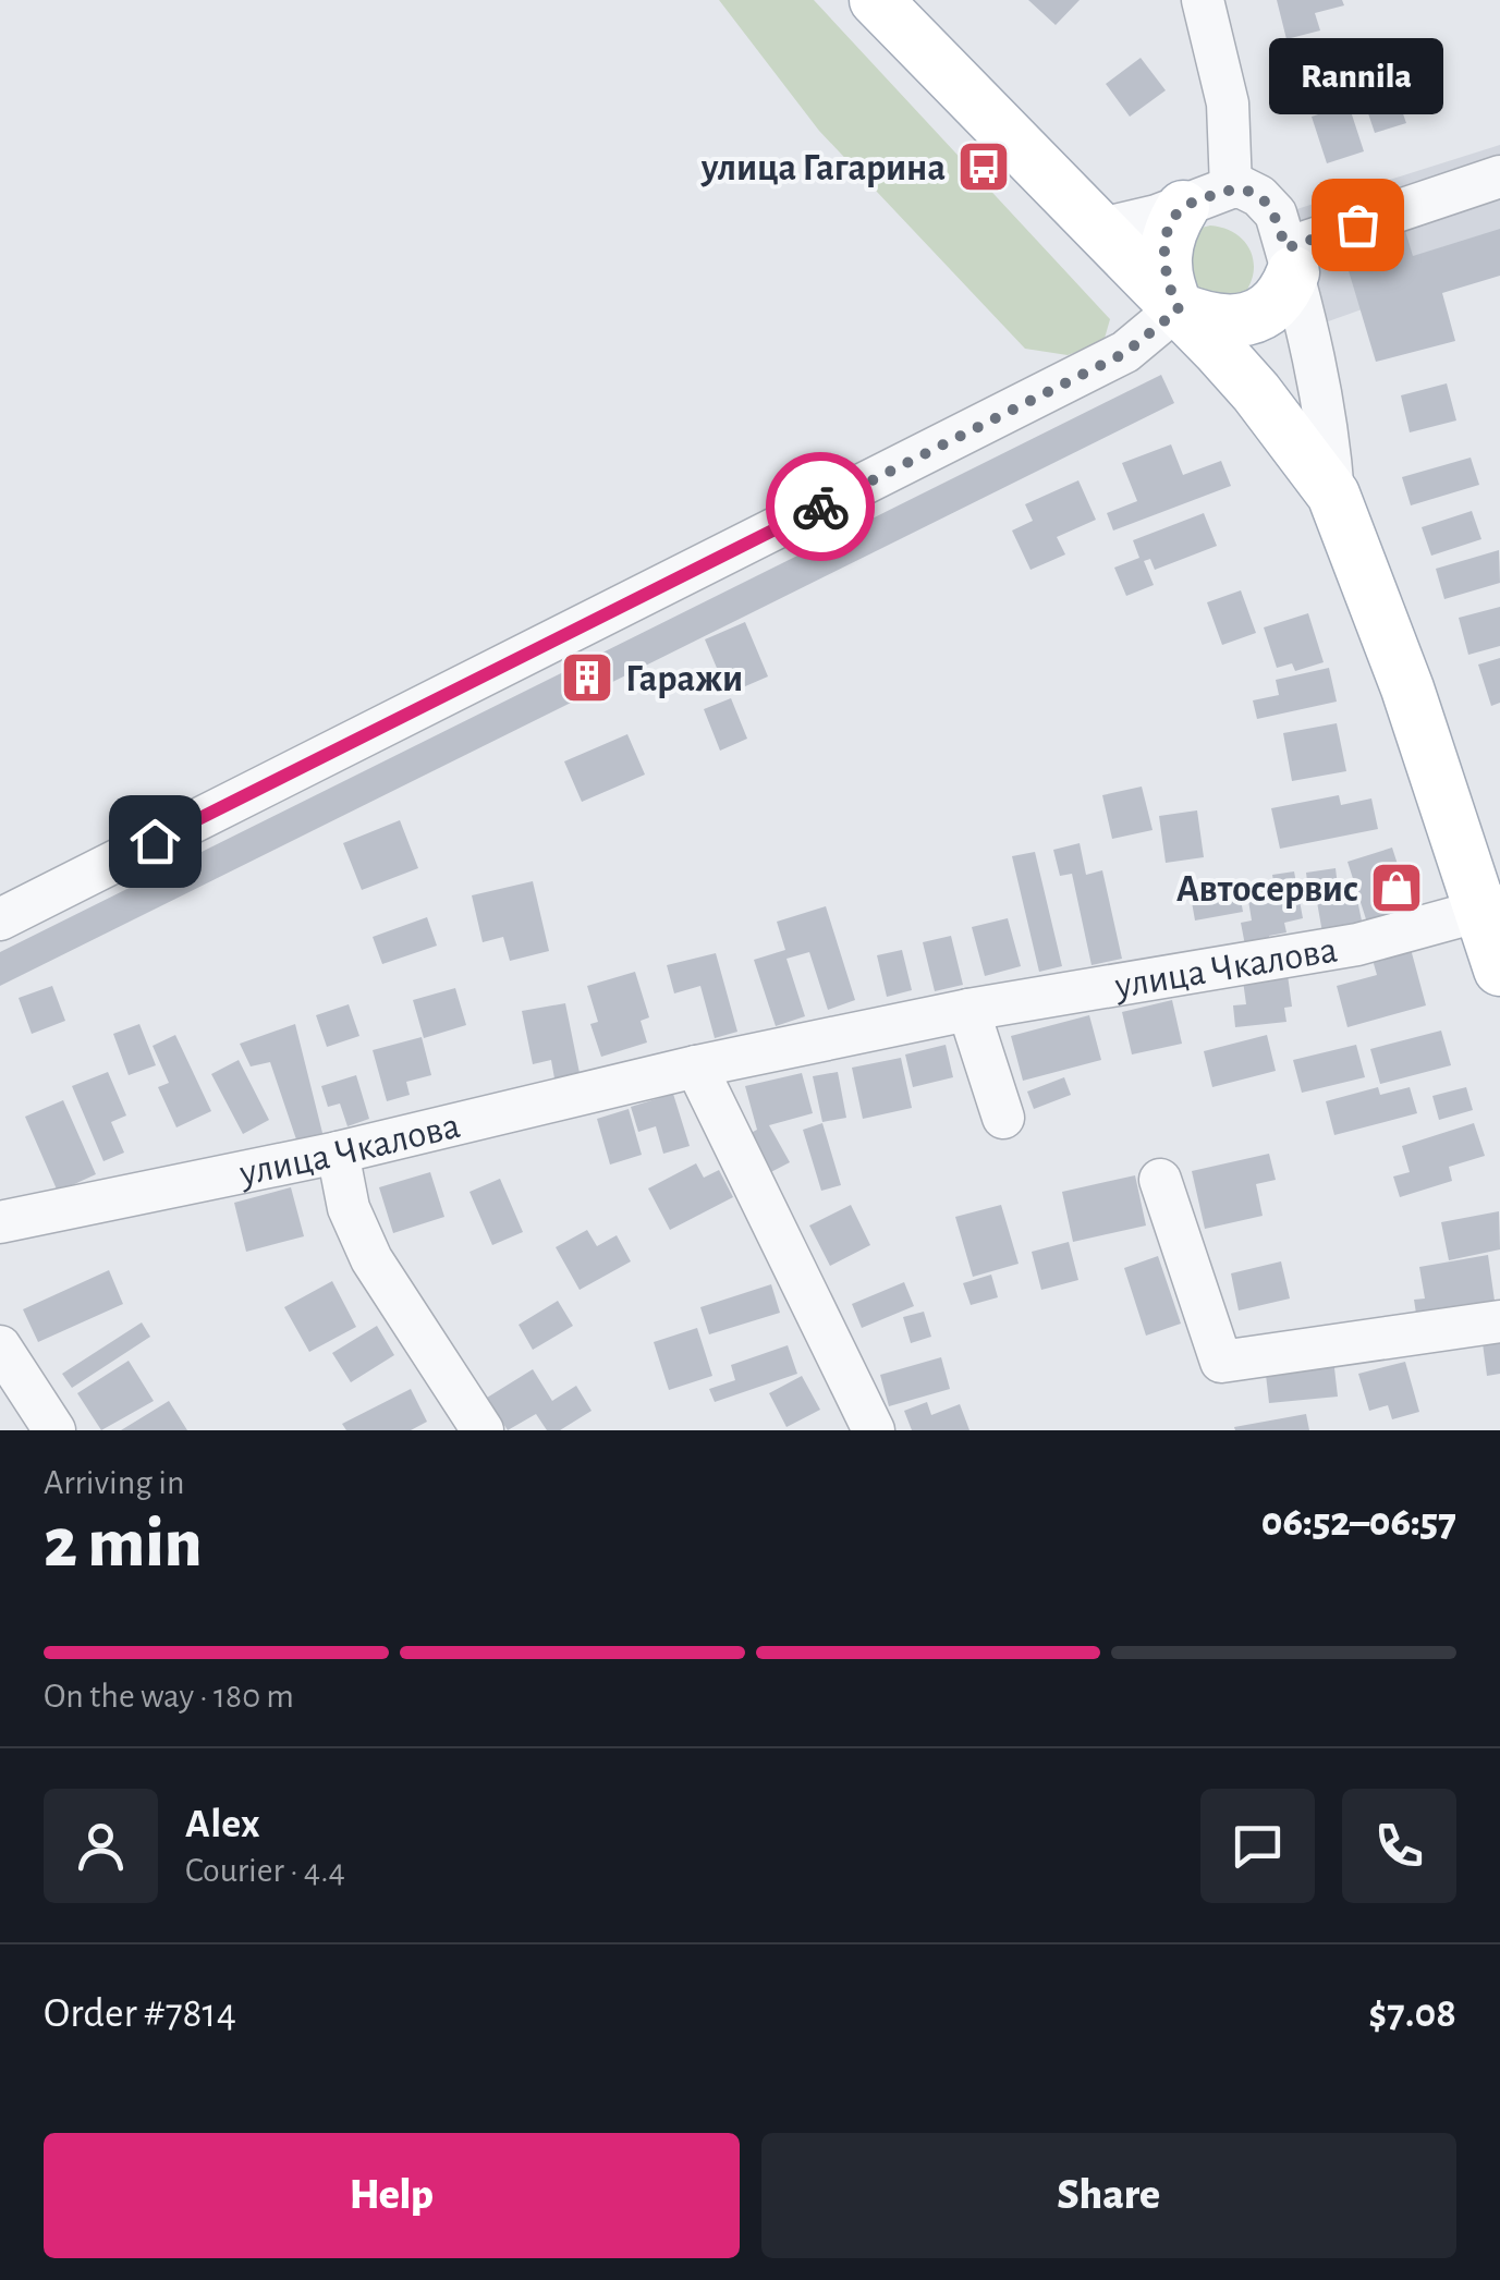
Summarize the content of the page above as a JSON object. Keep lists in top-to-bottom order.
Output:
{
  "streets": {
    "street": ["улица Чкалова"]
  },
  "places": {
    "bus stop": ["улица Гагарина"],
    "other": ["Rannila"],
    "building": ["Гаражи"],
    "shop": ["Автосервис"]
  },
  "page": {
    "bubble": "Rannila",
    "heading": ["2 min", "Arriving in", "06:52–06:57"],
    "panel": [
      "Alex",
      "Courier · 4.4",
      "Order #7814",
      "$7.08"
    ],
    "bar": "On the way · 180 m",
    "buttons": ["Help", "Share"]
  }
}
